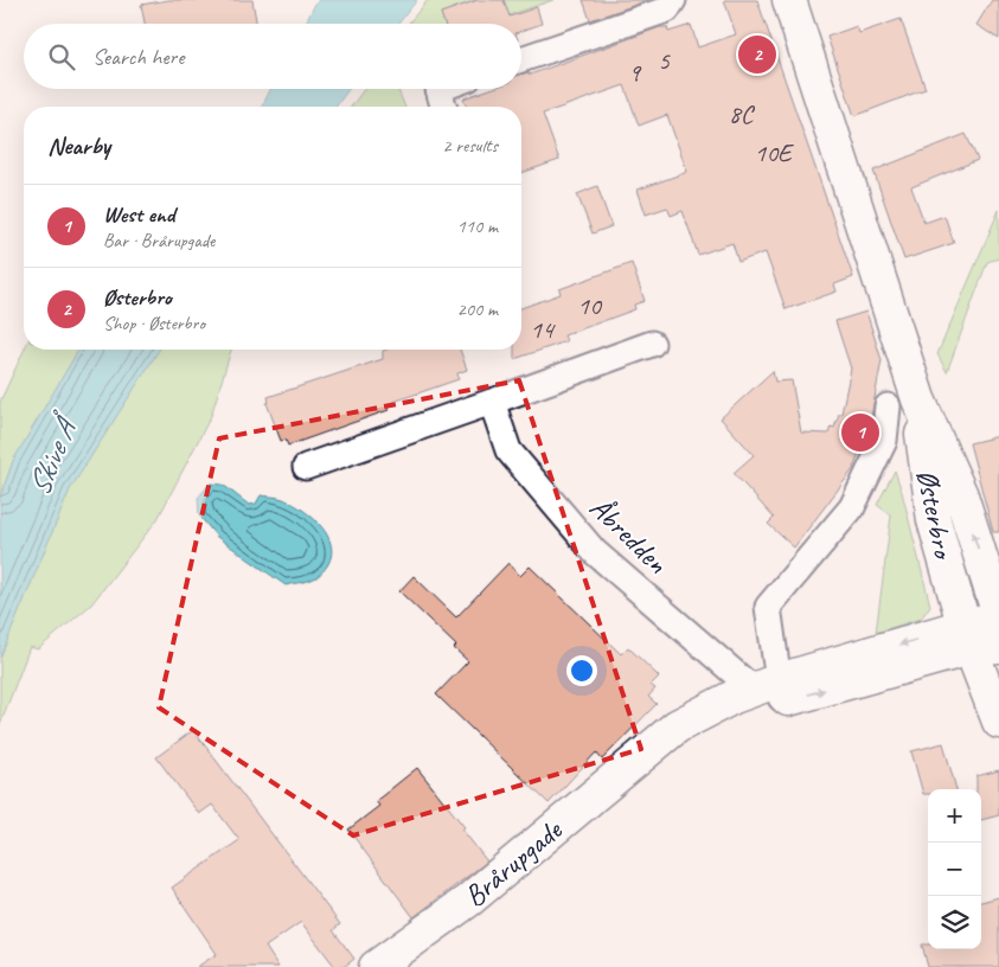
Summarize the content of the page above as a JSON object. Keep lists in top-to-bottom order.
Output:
{
  "streets": {
    "street": ["Østerbro", "Åbredden", "Brårupgade"]
  },
  "crossings": [
    ["Østerbro", "Brårupgade"],
    ["Åbredden", "Brårupgade"]
  ],
  "water": ["Skive Å"],
  "house_numbers": [
    "5",
    "9",
    "8C",
    "10E",
    "10",
    "14"
  ],
  "page": {
    "search": "Search here",
    "pins": ["2", "1"],
    "heading": ["Nearby", "2 results"],
    "list": [
      {
        "mark": "1",
        "name": "West end",
        "note": "Bar · Brårupgade",
        "value": "110 m"
      },
      {
        "mark": "2",
        "name": "Østerbro",
        "note": "Shop · Østerbro",
        "value": "200 m"
      }
    ],
    "map_buttons": ["+", "−"]
  }
}
